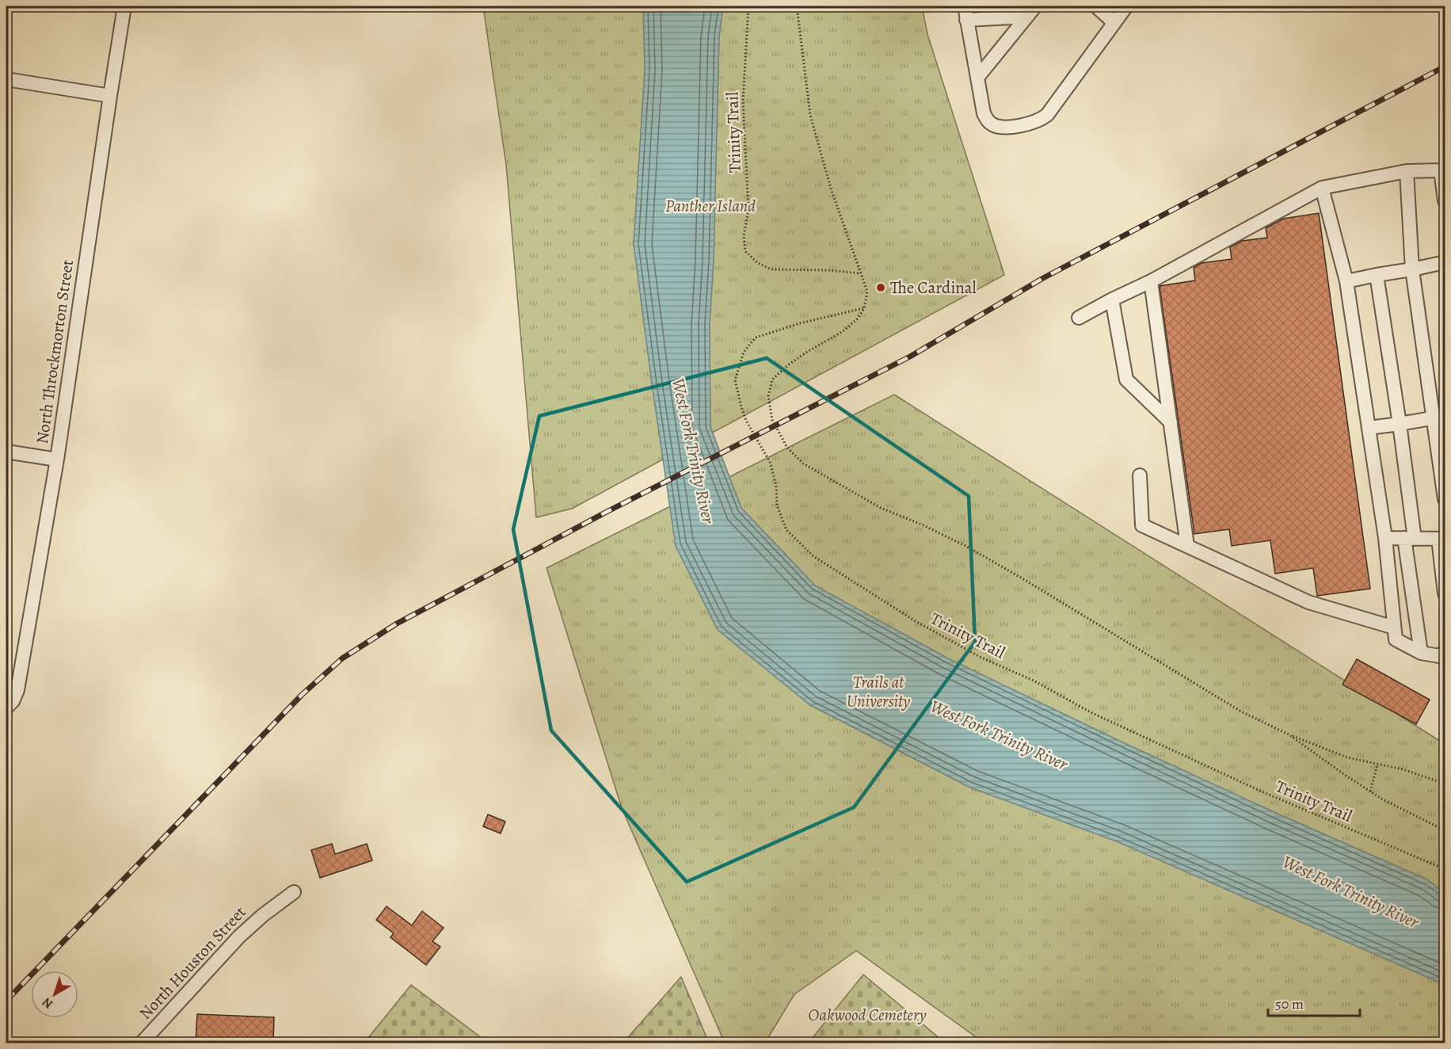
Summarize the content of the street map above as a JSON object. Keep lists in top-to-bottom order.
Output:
{
  "streets": {
    "street": ["North Throckmorton Street", "North Houston Street"],
    "path": ["Trinity Trail"]
  },
  "water": ["West Fork Trinity River"],
  "parks": ["Panther Island", "Trails at University", "Oakwood Cemetery"],
  "places": ["The Cardinal"],
  "scale_bar": "50 m",
  "north": "bottom left"
}
